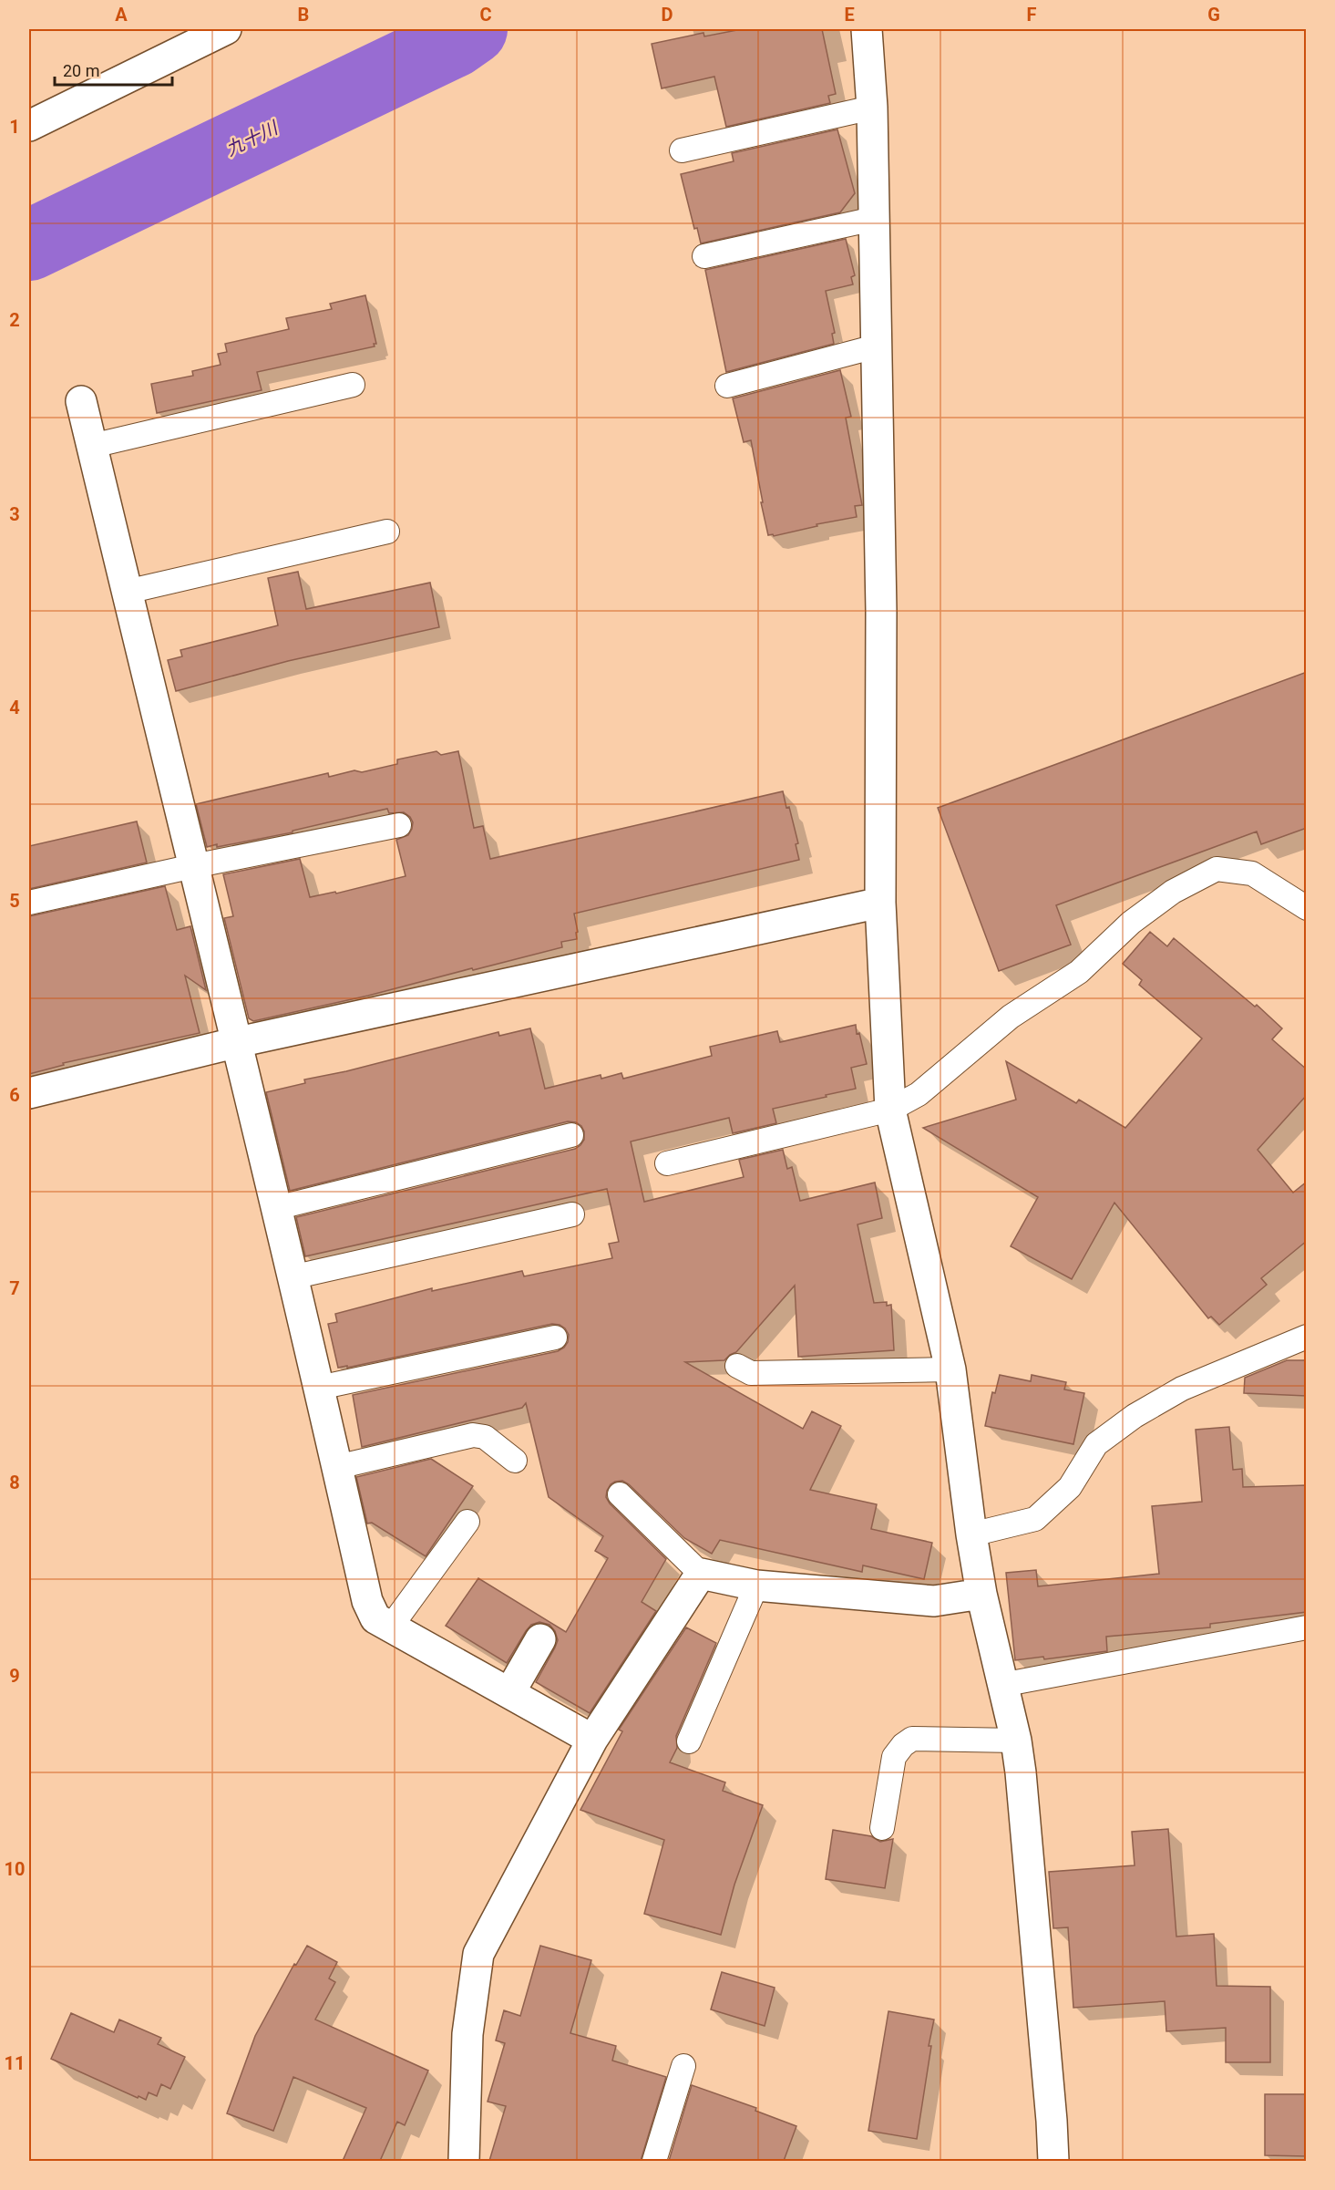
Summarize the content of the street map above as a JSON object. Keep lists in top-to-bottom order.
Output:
{
  "water": ["九十川"],
  "scale_bar": "20 m",
  "grid": {
    "columns": [
      "A",
      "B",
      "C",
      "D",
      "E",
      "F",
      "G"
    ],
    "rows": [
      "1",
      "2",
      "3",
      "4",
      "5",
      "6",
      "7",
      "8",
      "9",
      "10",
      "11"
    ]
  }
}
